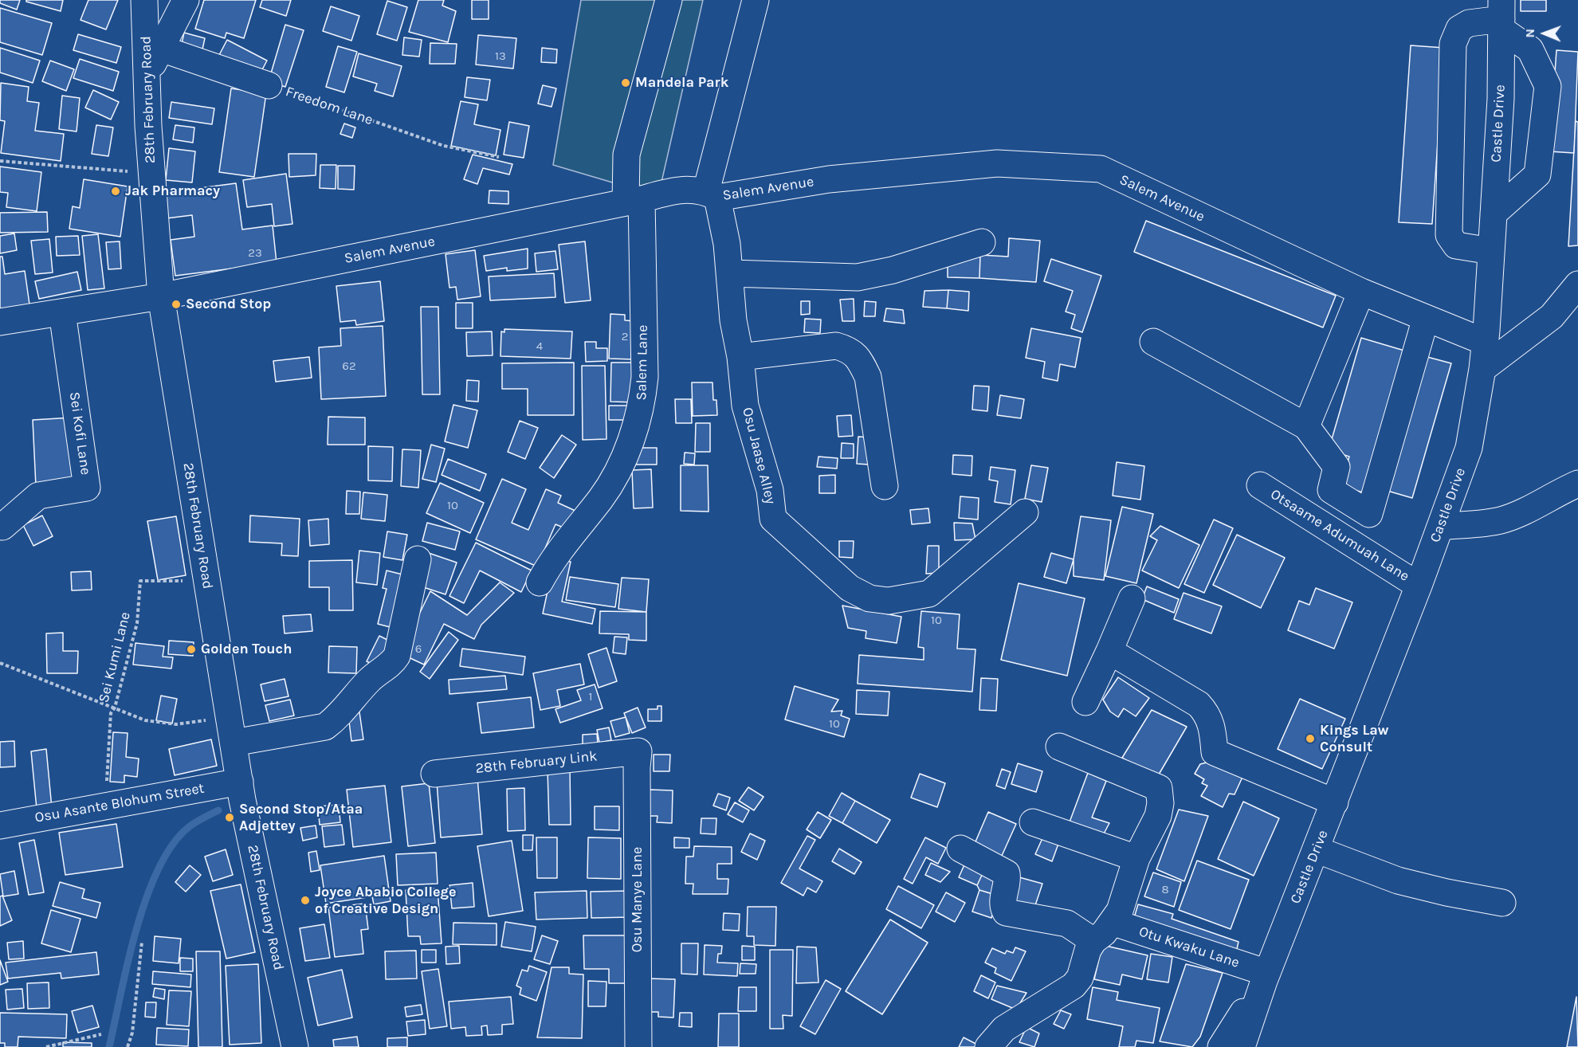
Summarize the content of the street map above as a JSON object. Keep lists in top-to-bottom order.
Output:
{
  "streets": {
    "street": [
      "28th February Road",
      "Freedom Lane",
      "Castle Drive",
      "Salem Avenue",
      "Salem Lane",
      "Sei Kofi Lane",
      "Osu Jaase Alley",
      "Otsaame Adumuah Lane",
      "28th February Link",
      "Osu Asante Blohum Street",
      "Osu Manye Lane",
      "Otu Kwaku Lane"
    ],
    "path": ["Sei Kumi Lane"]
  },
  "crossings": [
    ["28th February Road", "Salem Avenue"],
    ["28th February Road", "Sei Kumi Lane"],
    ["28th February Road", "Osu Asante Blohum Street"],
    ["Castle Drive", "Salem Avenue"],
    ["Castle Drive", "Otsaame Adumuah Lane"],
    ["Castle Drive", "Otu Kwaku Lane"],
    ["Salem Avenue", "Salem Lane"],
    ["Salem Avenue", "Sei Kofi Lane"],
    ["Salem Avenue", "Osu Jaase Alley"],
    ["Sei Kumi Lane", "Osu Asante Blohum Street"],
    ["28th February Link", "Osu Manye Lane"]
  ],
  "places": [
    "Mandela Park",
    "Jak Pharmacy",
    "Second Stop",
    "Golden Touch",
    "Kings Law Consult",
    "Second Stop/Ataa Adjettey",
    "Joyce Ababio College of Creative Design"
  ],
  "house_numbers": [
    "13",
    "23",
    "2",
    "4",
    "62",
    "10",
    "10",
    "6",
    "1",
    "10",
    "8"
  ],
  "north": "left"
}
